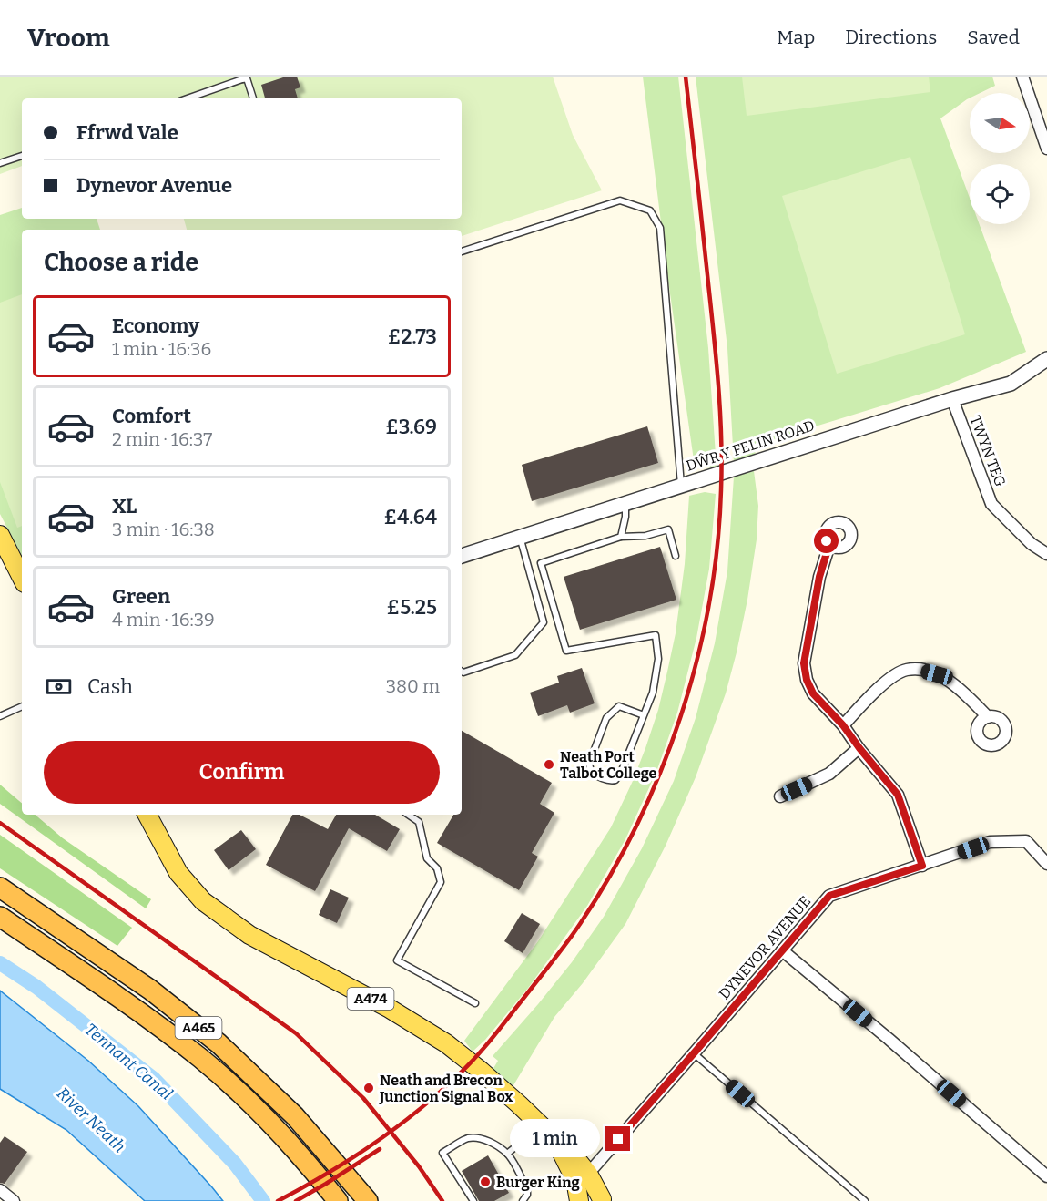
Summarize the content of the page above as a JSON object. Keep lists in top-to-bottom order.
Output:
{
  "streets": {
    "highway": ["A465"],
    "main road": ["A474"],
    "street": ["DŴR Y FELIN ROAD", "TWYN TEG", "DYNEVOR AVENUE"]
  },
  "crossings": [
    ["DŴR Y FELIN ROAD", "TWYN TEG"],
    ["DYNEVOR AVENUE", "A474"]
  ],
  "water": ["Tennant Canal", "River Neath"],
  "places": ["Neath Port Talbot College", "Neath and Brecon Junction Signal Box", "Burger King"],
  "north": "right",
  "page": {
    "header": "Vroom",
    "nav": ["Map", "Directions", "Saved"],
    "banner": ["Ffrwd Vale", "Dynevor Avenue"],
    "heading": "Choose a ride",
    "list": [
      {
        "name": "Economy",
        "note": "1 min · 16:36",
        "value": "£2.73"
      },
      {
        "name": "Comfort",
        "note": "2 min · 16:37",
        "value": "£3.69"
      },
      {
        "name": "XL",
        "note": "3 min · 16:38",
        "value": "£4.64"
      },
      {
        "name": "Green",
        "note": "4 min · 16:39",
        "value": "£5.25"
      }
    ],
    "pay": ["Cash", "380 m"],
    "buttons": "Confirm",
    "bubble": "1 min"
  }
}
